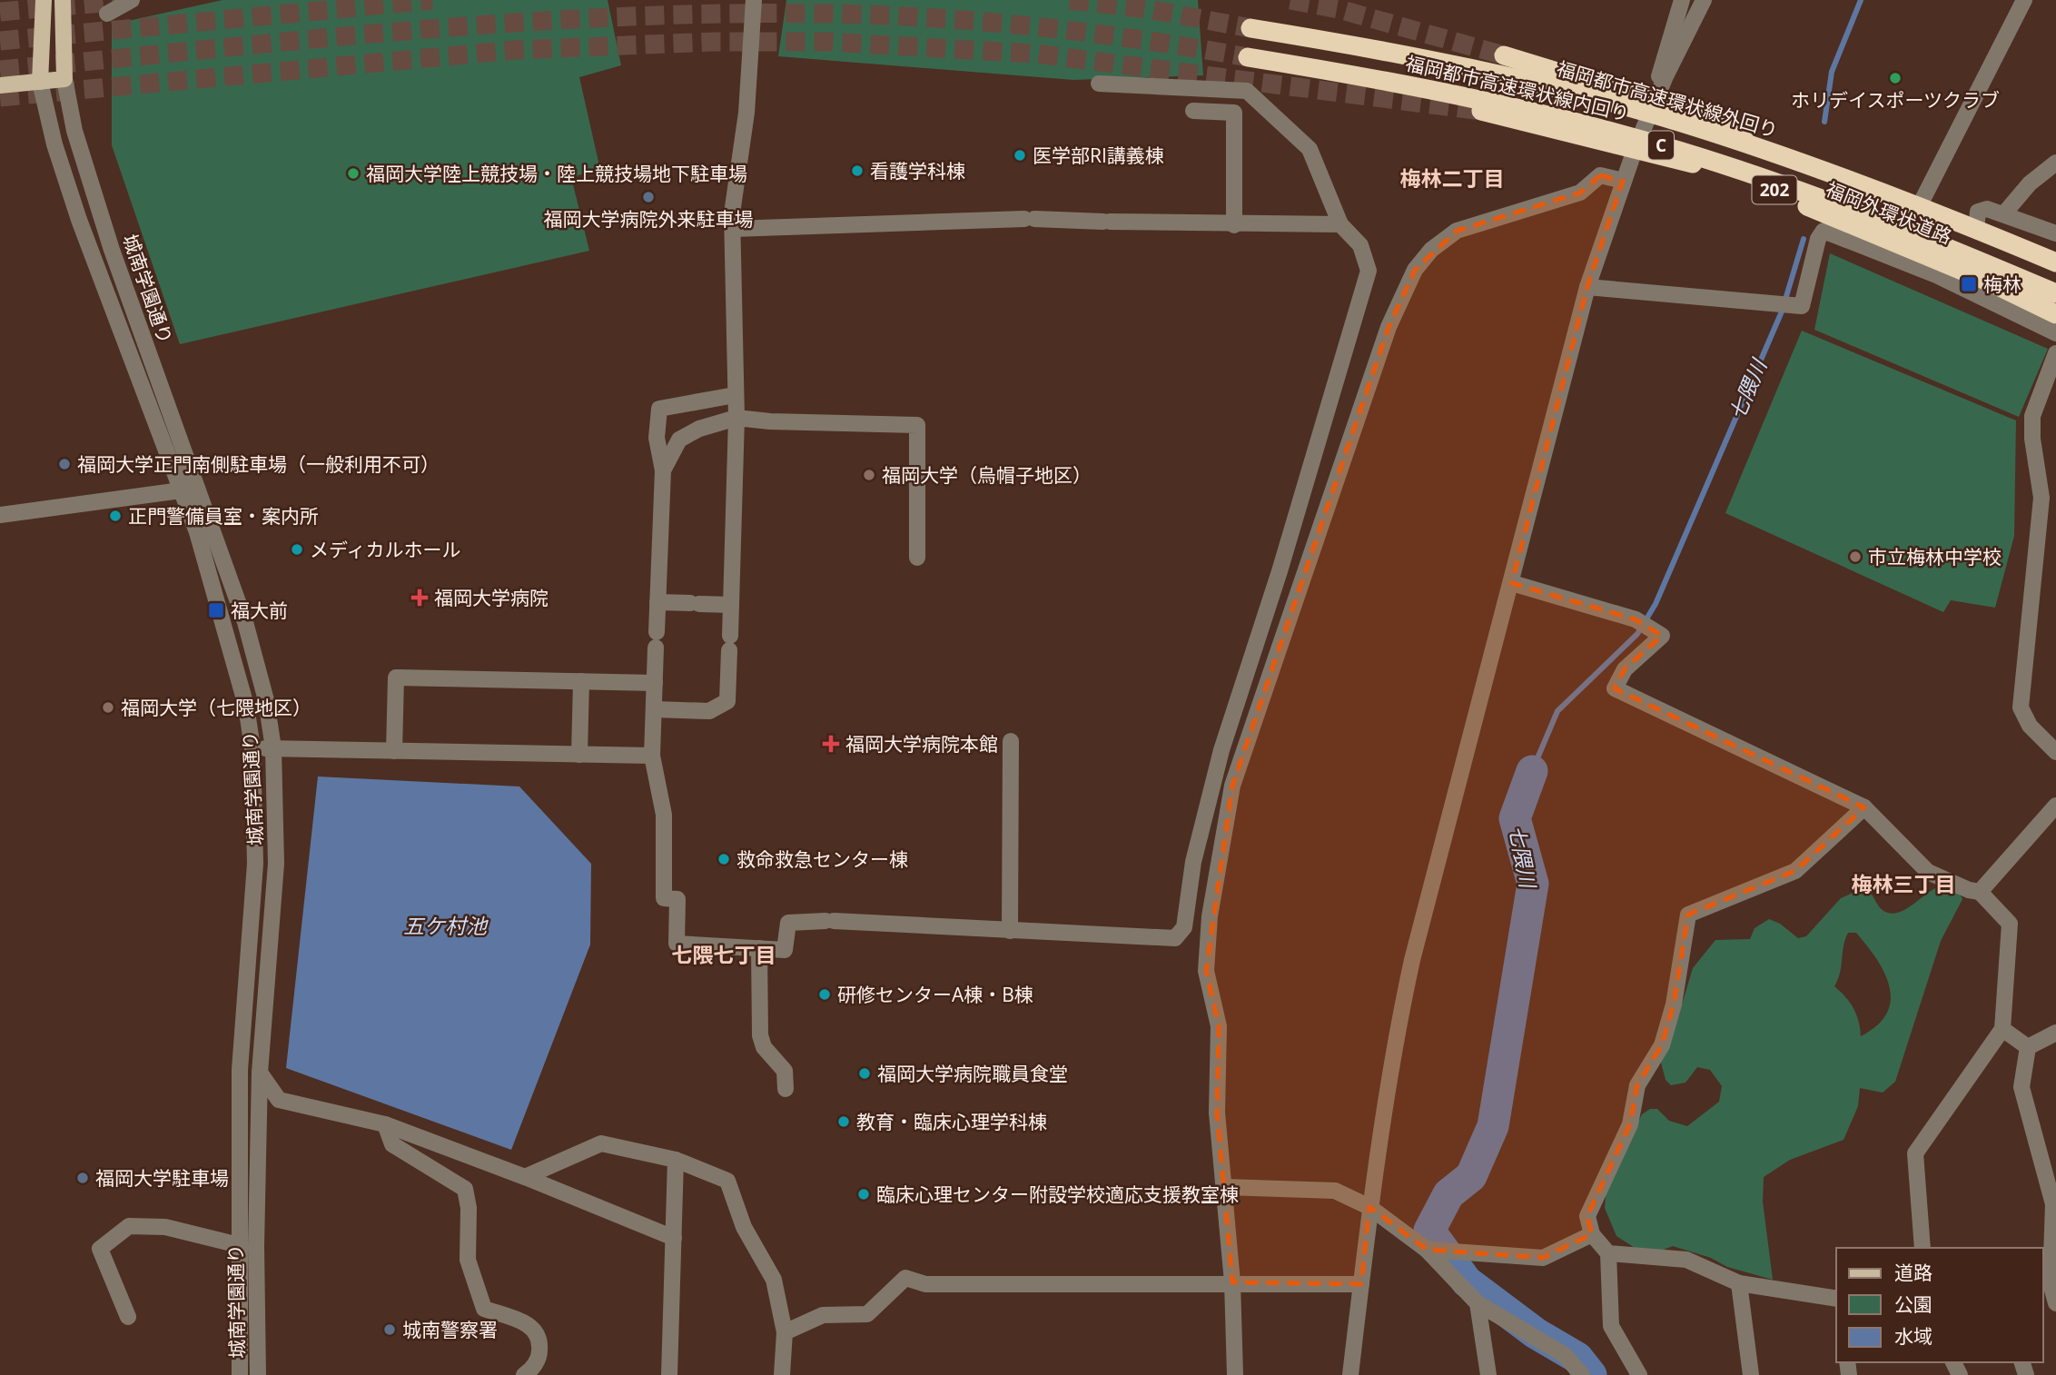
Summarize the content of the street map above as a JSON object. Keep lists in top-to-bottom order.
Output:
{
  "streets": {
    "highway": [
      "福岡都市高速環状線内回り",
      "福岡都市高速環状線外回り",
      "C",
      "202",
      "福岡外環状道路"
    ],
    "street": ["城南学園通り"]
  },
  "districts": ["梅林二丁目", "梅林三丁目", "七隈七丁目"],
  "water": ["七隈川", "五ケ村池"],
  "places": {
    "other": [
      "ホリデイスポーツクラブ",
      "医学部RI講義棟",
      "看護学科棟",
      "福岡大学陸上競技場・陸上競技場地下駐車場",
      "福岡大学病院外来駐車場",
      "福岡大学正門南側駐車場（一般利用不可）",
      "福岡大学（烏帽子地区）",
      "正門警備員室・案内所",
      "メディカルホール",
      "市立梅林中学校",
      "福岡大学（七隈地区）",
      "救命救急センター棟",
      "研修センターA棟・B棟",
      "福岡大学病院職員食堂",
      "教育・臨床心理学科棟",
      "福岡大学駐車場",
      "臨床心理センター附設学校適応支援教室棟",
      "城南警察署"
    ],
    "transit": ["梅林", "福大前"],
    "health": ["福岡大学病院", "福岡大学病院本館"]
  },
  "legend": ["道路", "公園", "水域"]
}
